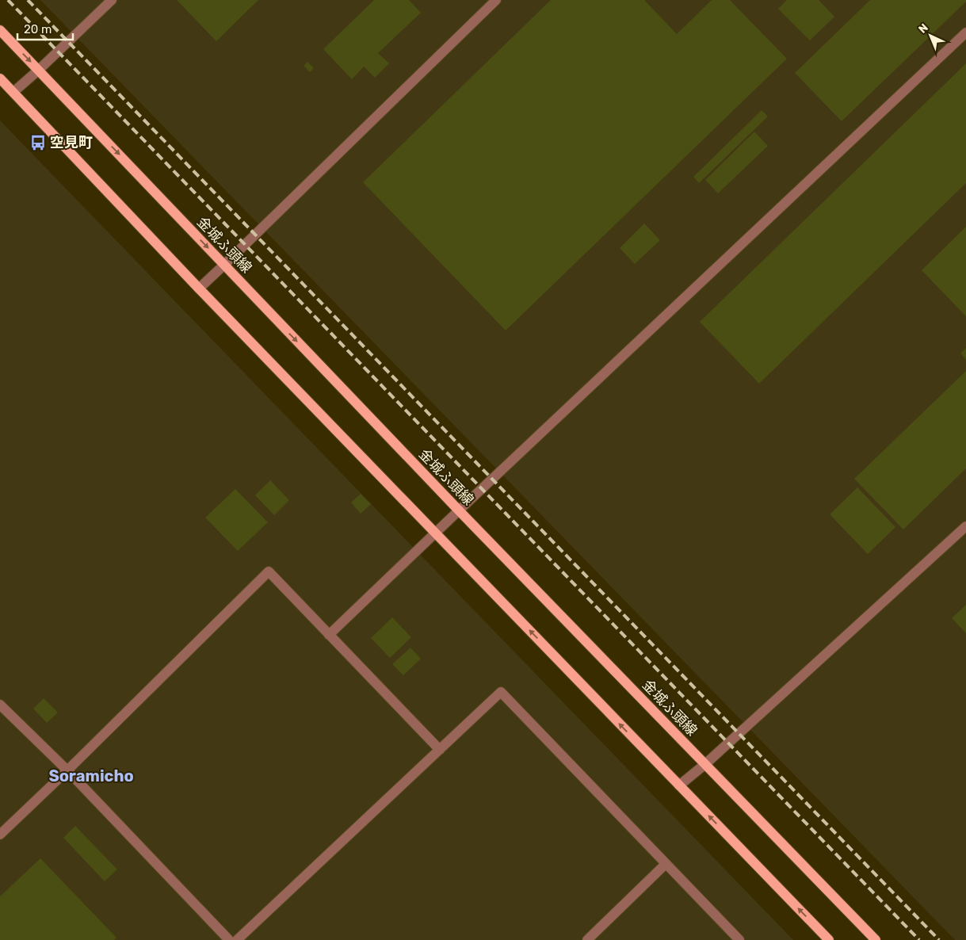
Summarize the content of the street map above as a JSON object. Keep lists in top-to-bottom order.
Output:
{
  "streets": {
    "main road": ["金城ふ頭線"]
  },
  "districts": ["Soramicho"],
  "places": {
    "bus stop": ["空見町"]
  },
  "scale_bar": "20 m",
  "north": "top left"
}
